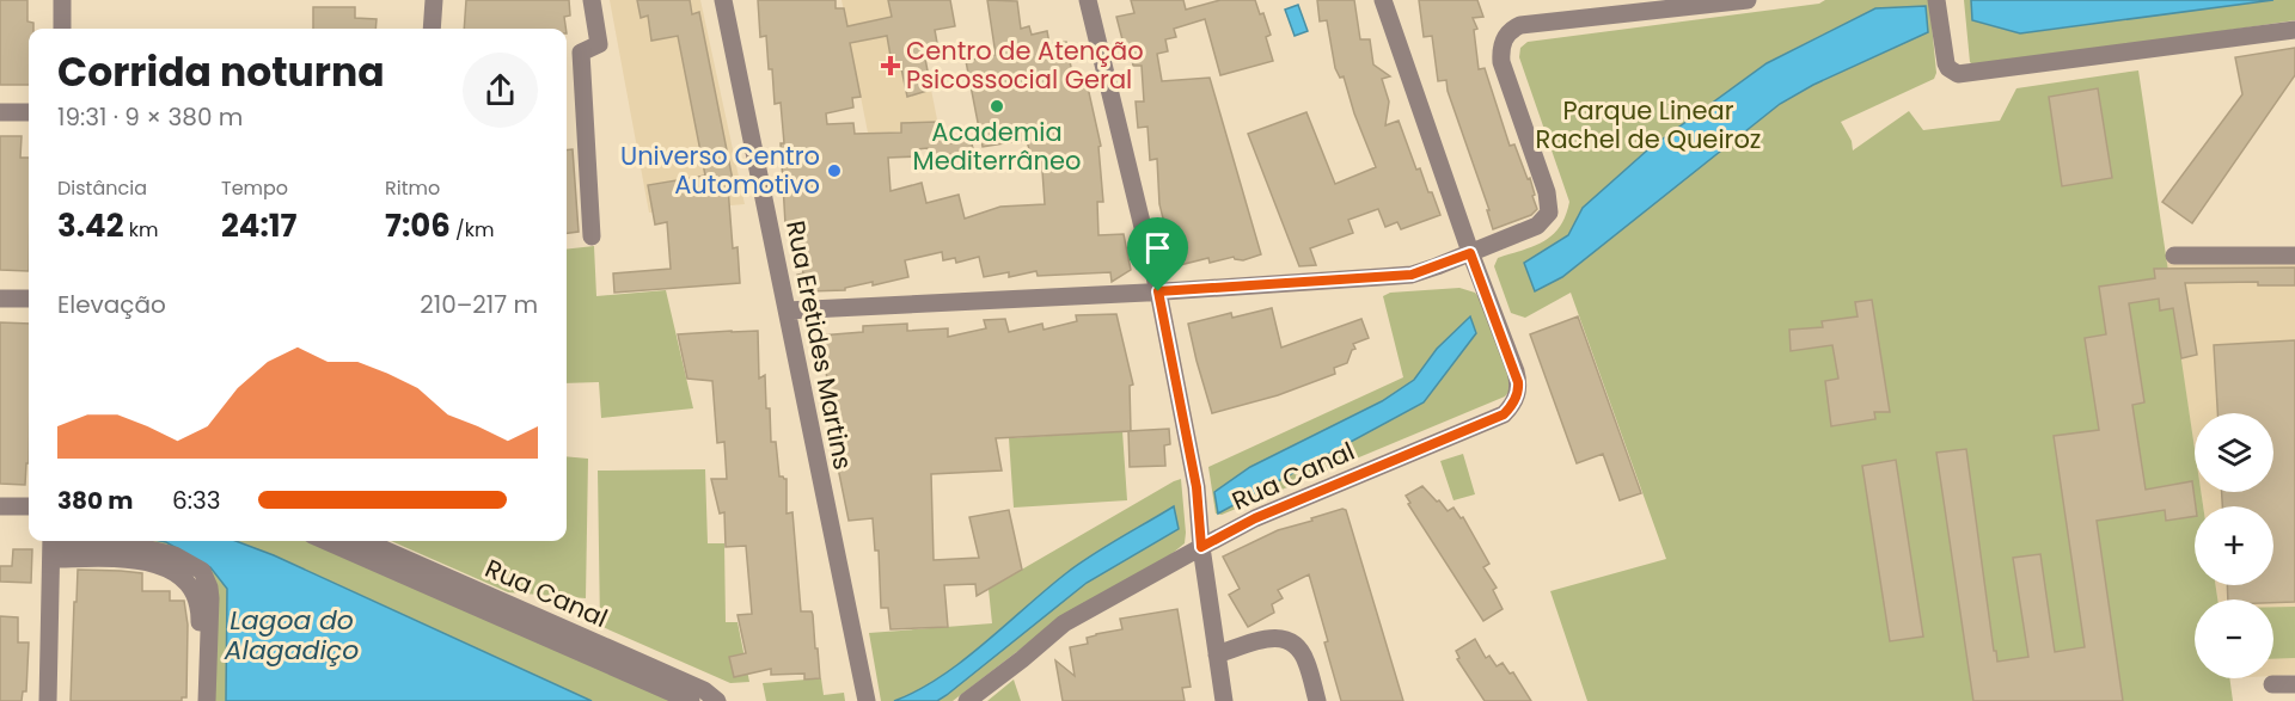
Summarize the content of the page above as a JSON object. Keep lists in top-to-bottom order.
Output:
{
  "streets": {
    "street": ["Rua Eretides Martins", "Rua Canal"]
  },
  "water": ["Lagoa do Alagadiço"],
  "parks": ["Parque Linear Rachel de Queiroz"],
  "places": {
    "health": ["Centro de Atenção Psicossocial Geral"],
    "other": ["Academia Mediterrâneo", "Universo Centro Automotivo"]
  },
  "page": {
    "heading": ["Corrida noturna", "19:31 · 9 × 380 m"],
    "stats": [
      ["Distância", "3.42 km"],
      ["Tempo", "24:17"],
      ["Ritmo", "7:06 /km"]
    ],
    "chart": ["Elevação", "210–217 m"],
    "map_buttons": ["+", "−"],
    "list": [
      {
        "name": "380 m",
        "note": "6:33"
      }
    ]
  }
}
